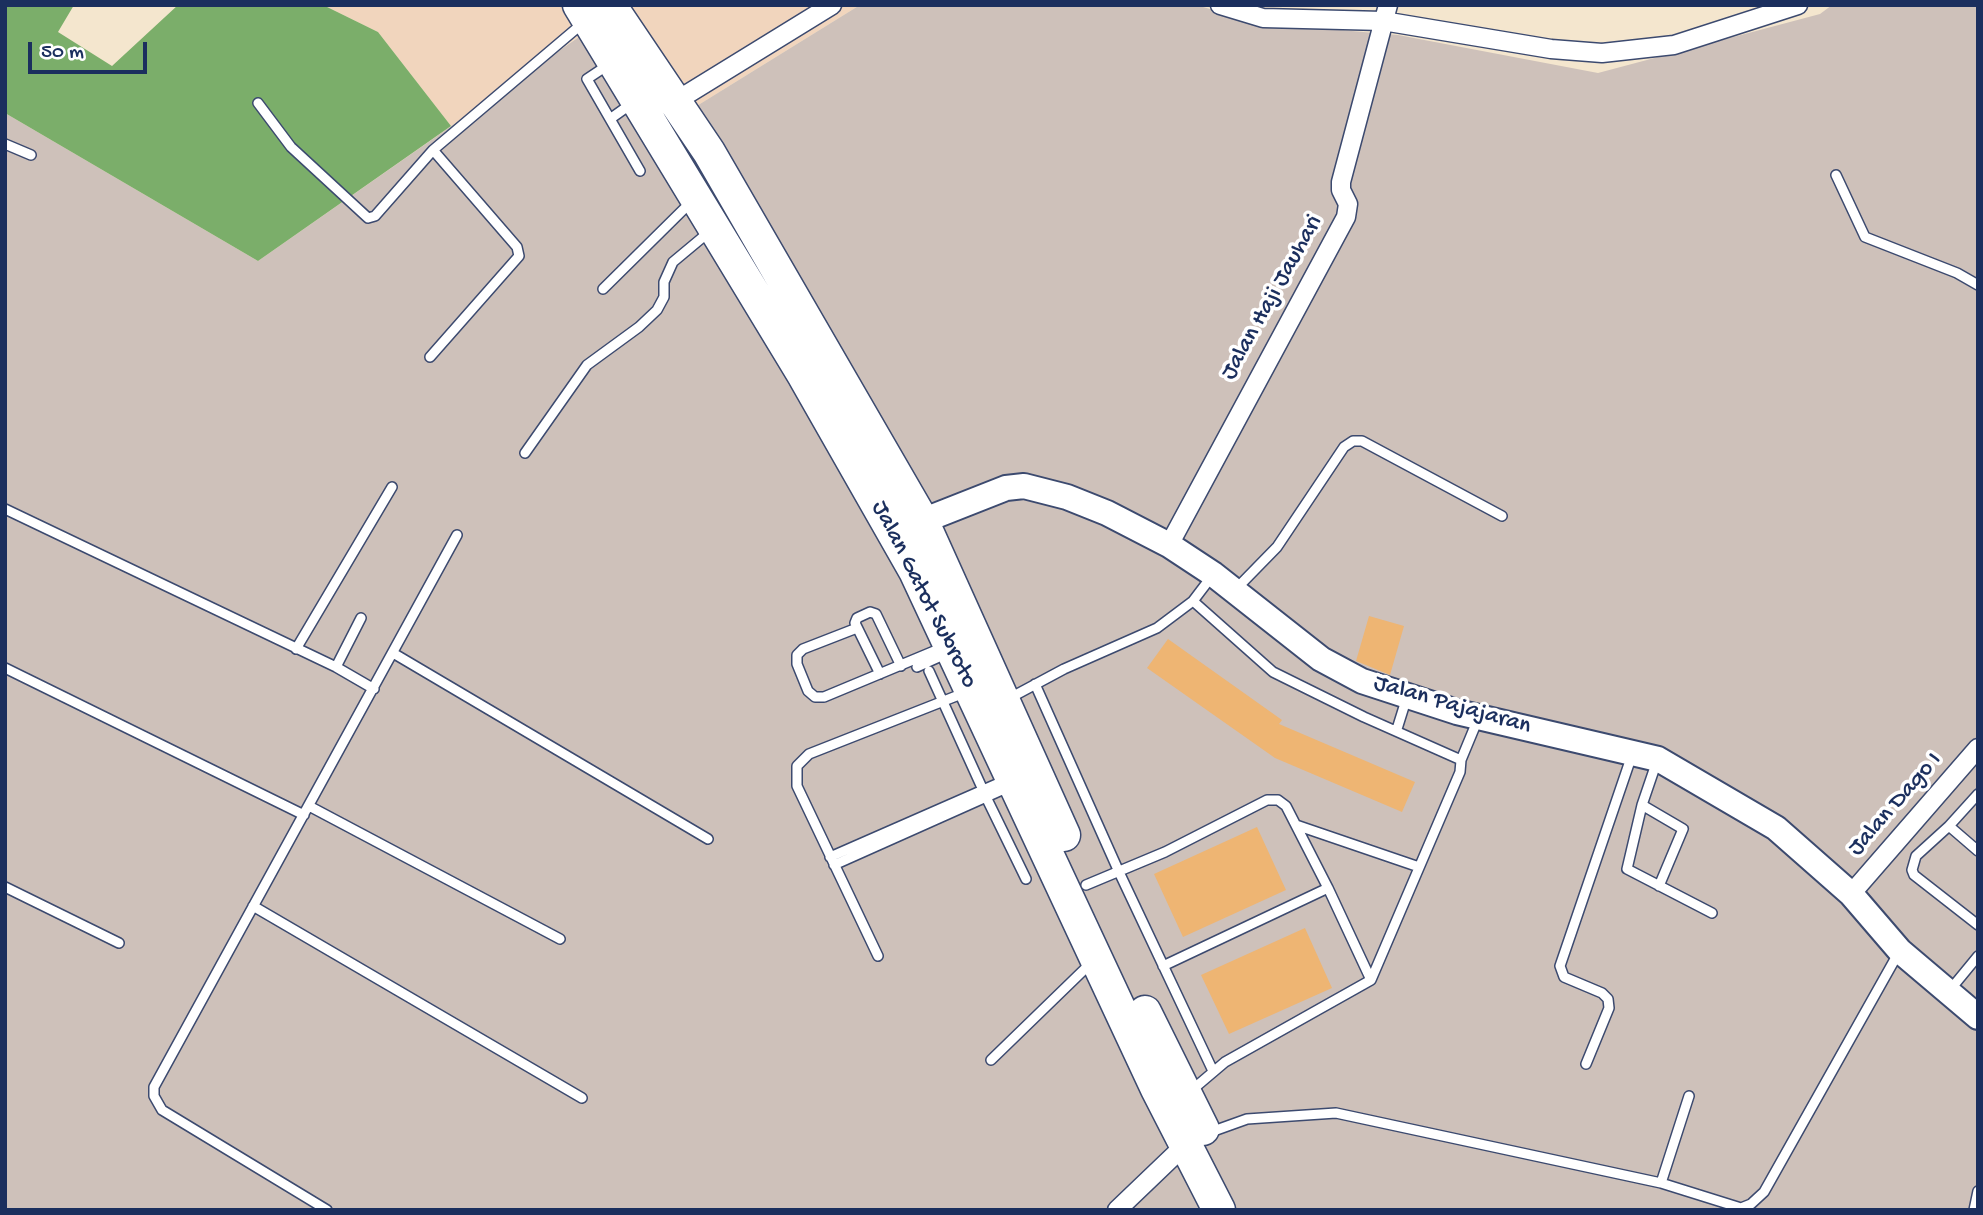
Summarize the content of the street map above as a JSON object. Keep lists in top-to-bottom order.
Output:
{
  "streets": {
    "highway": ["Jalan Gatot Subroto"],
    "main road": ["Jalan Pajajaran"],
    "street": ["Jalan Haji Jauhari", "Jalan Dago I"]
  },
  "crossings": [
    ["Jalan Haji Jauhari", "Jalan Pajajaran"],
    ["Jalan Gatot Subroto", "Jalan Pajajaran"],
    ["Jalan Pajajaran", "Jalan Dago I"]
  ],
  "scale_bar": "50 m"
}
